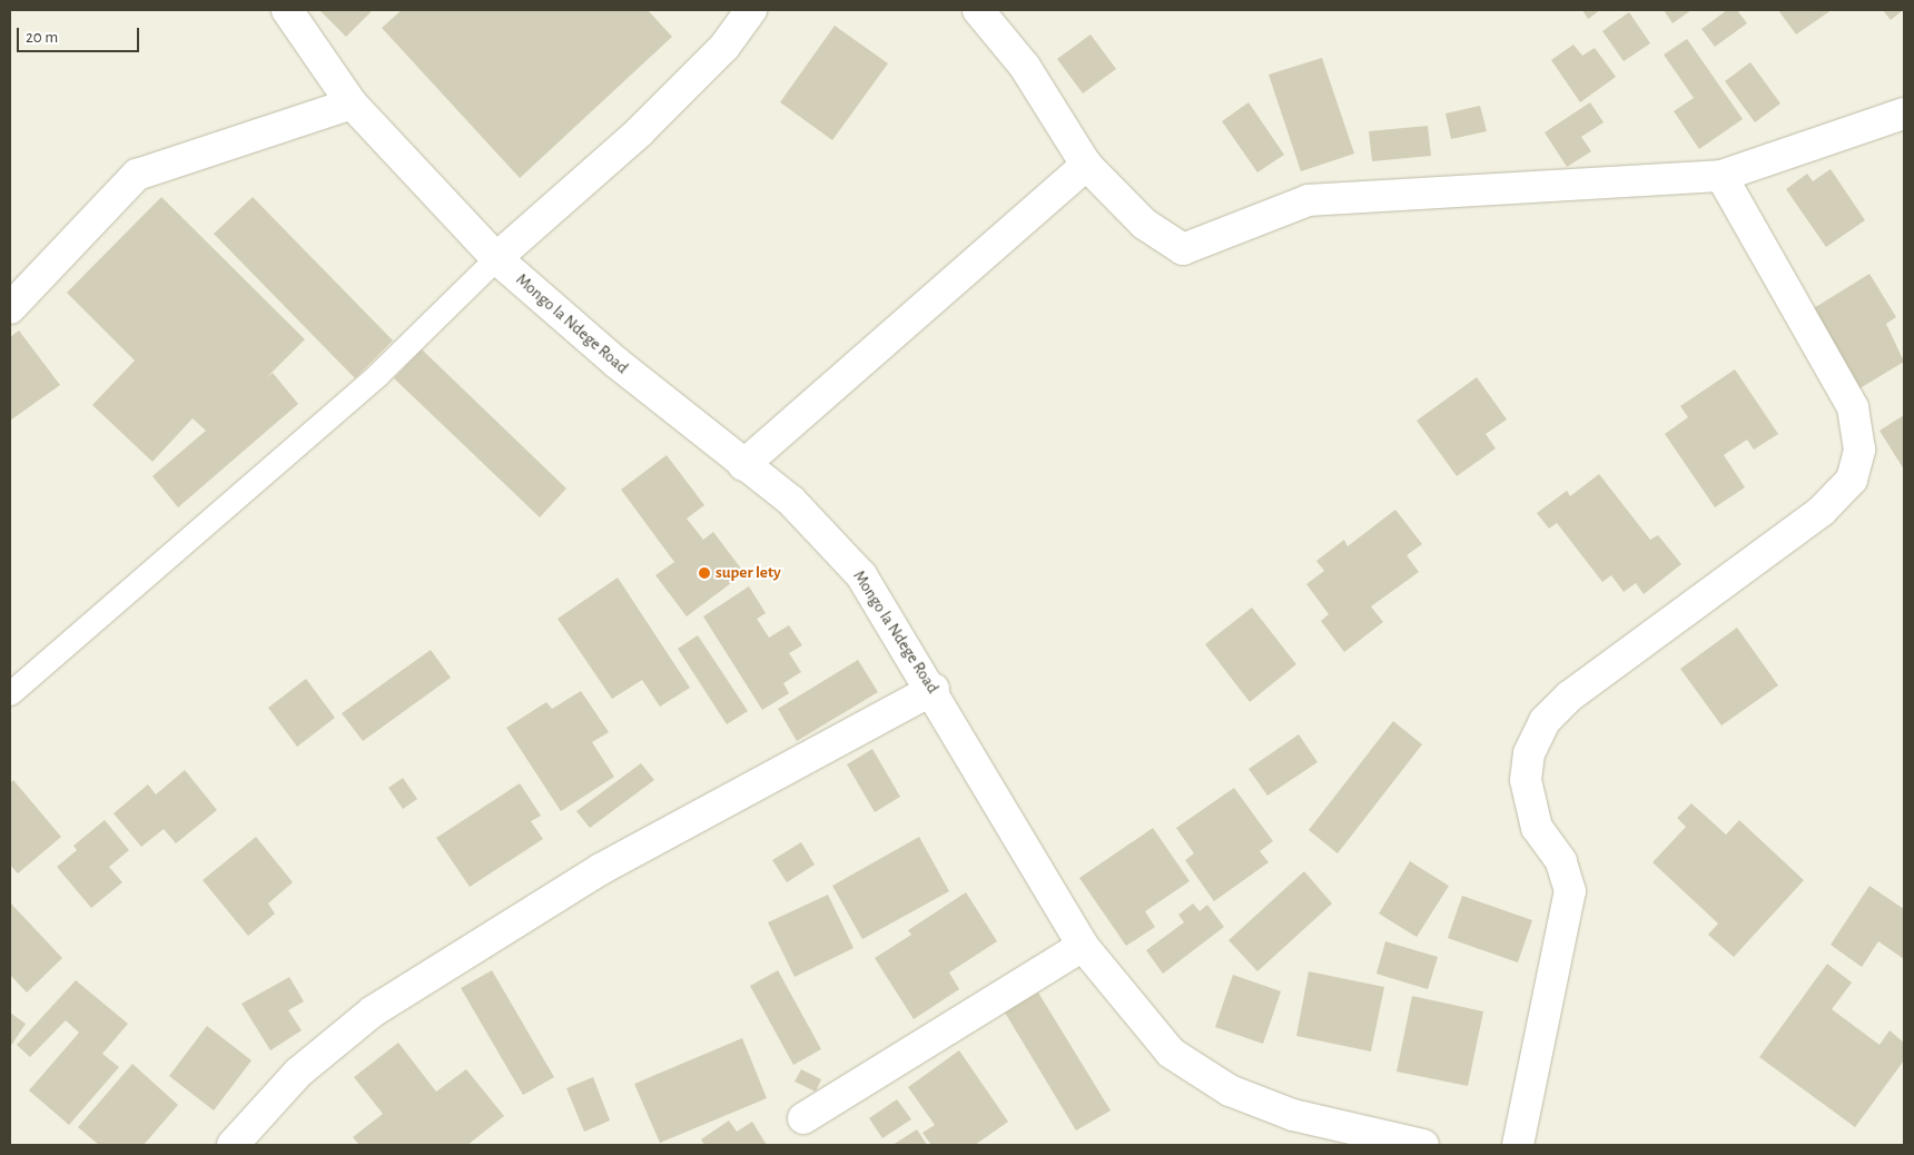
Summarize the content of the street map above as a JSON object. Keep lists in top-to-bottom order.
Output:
{
  "streets": {
    "street": ["Mongo la Ndege Road"]
  },
  "places": ["super lety"],
  "scale_bar": "20 m"
}
